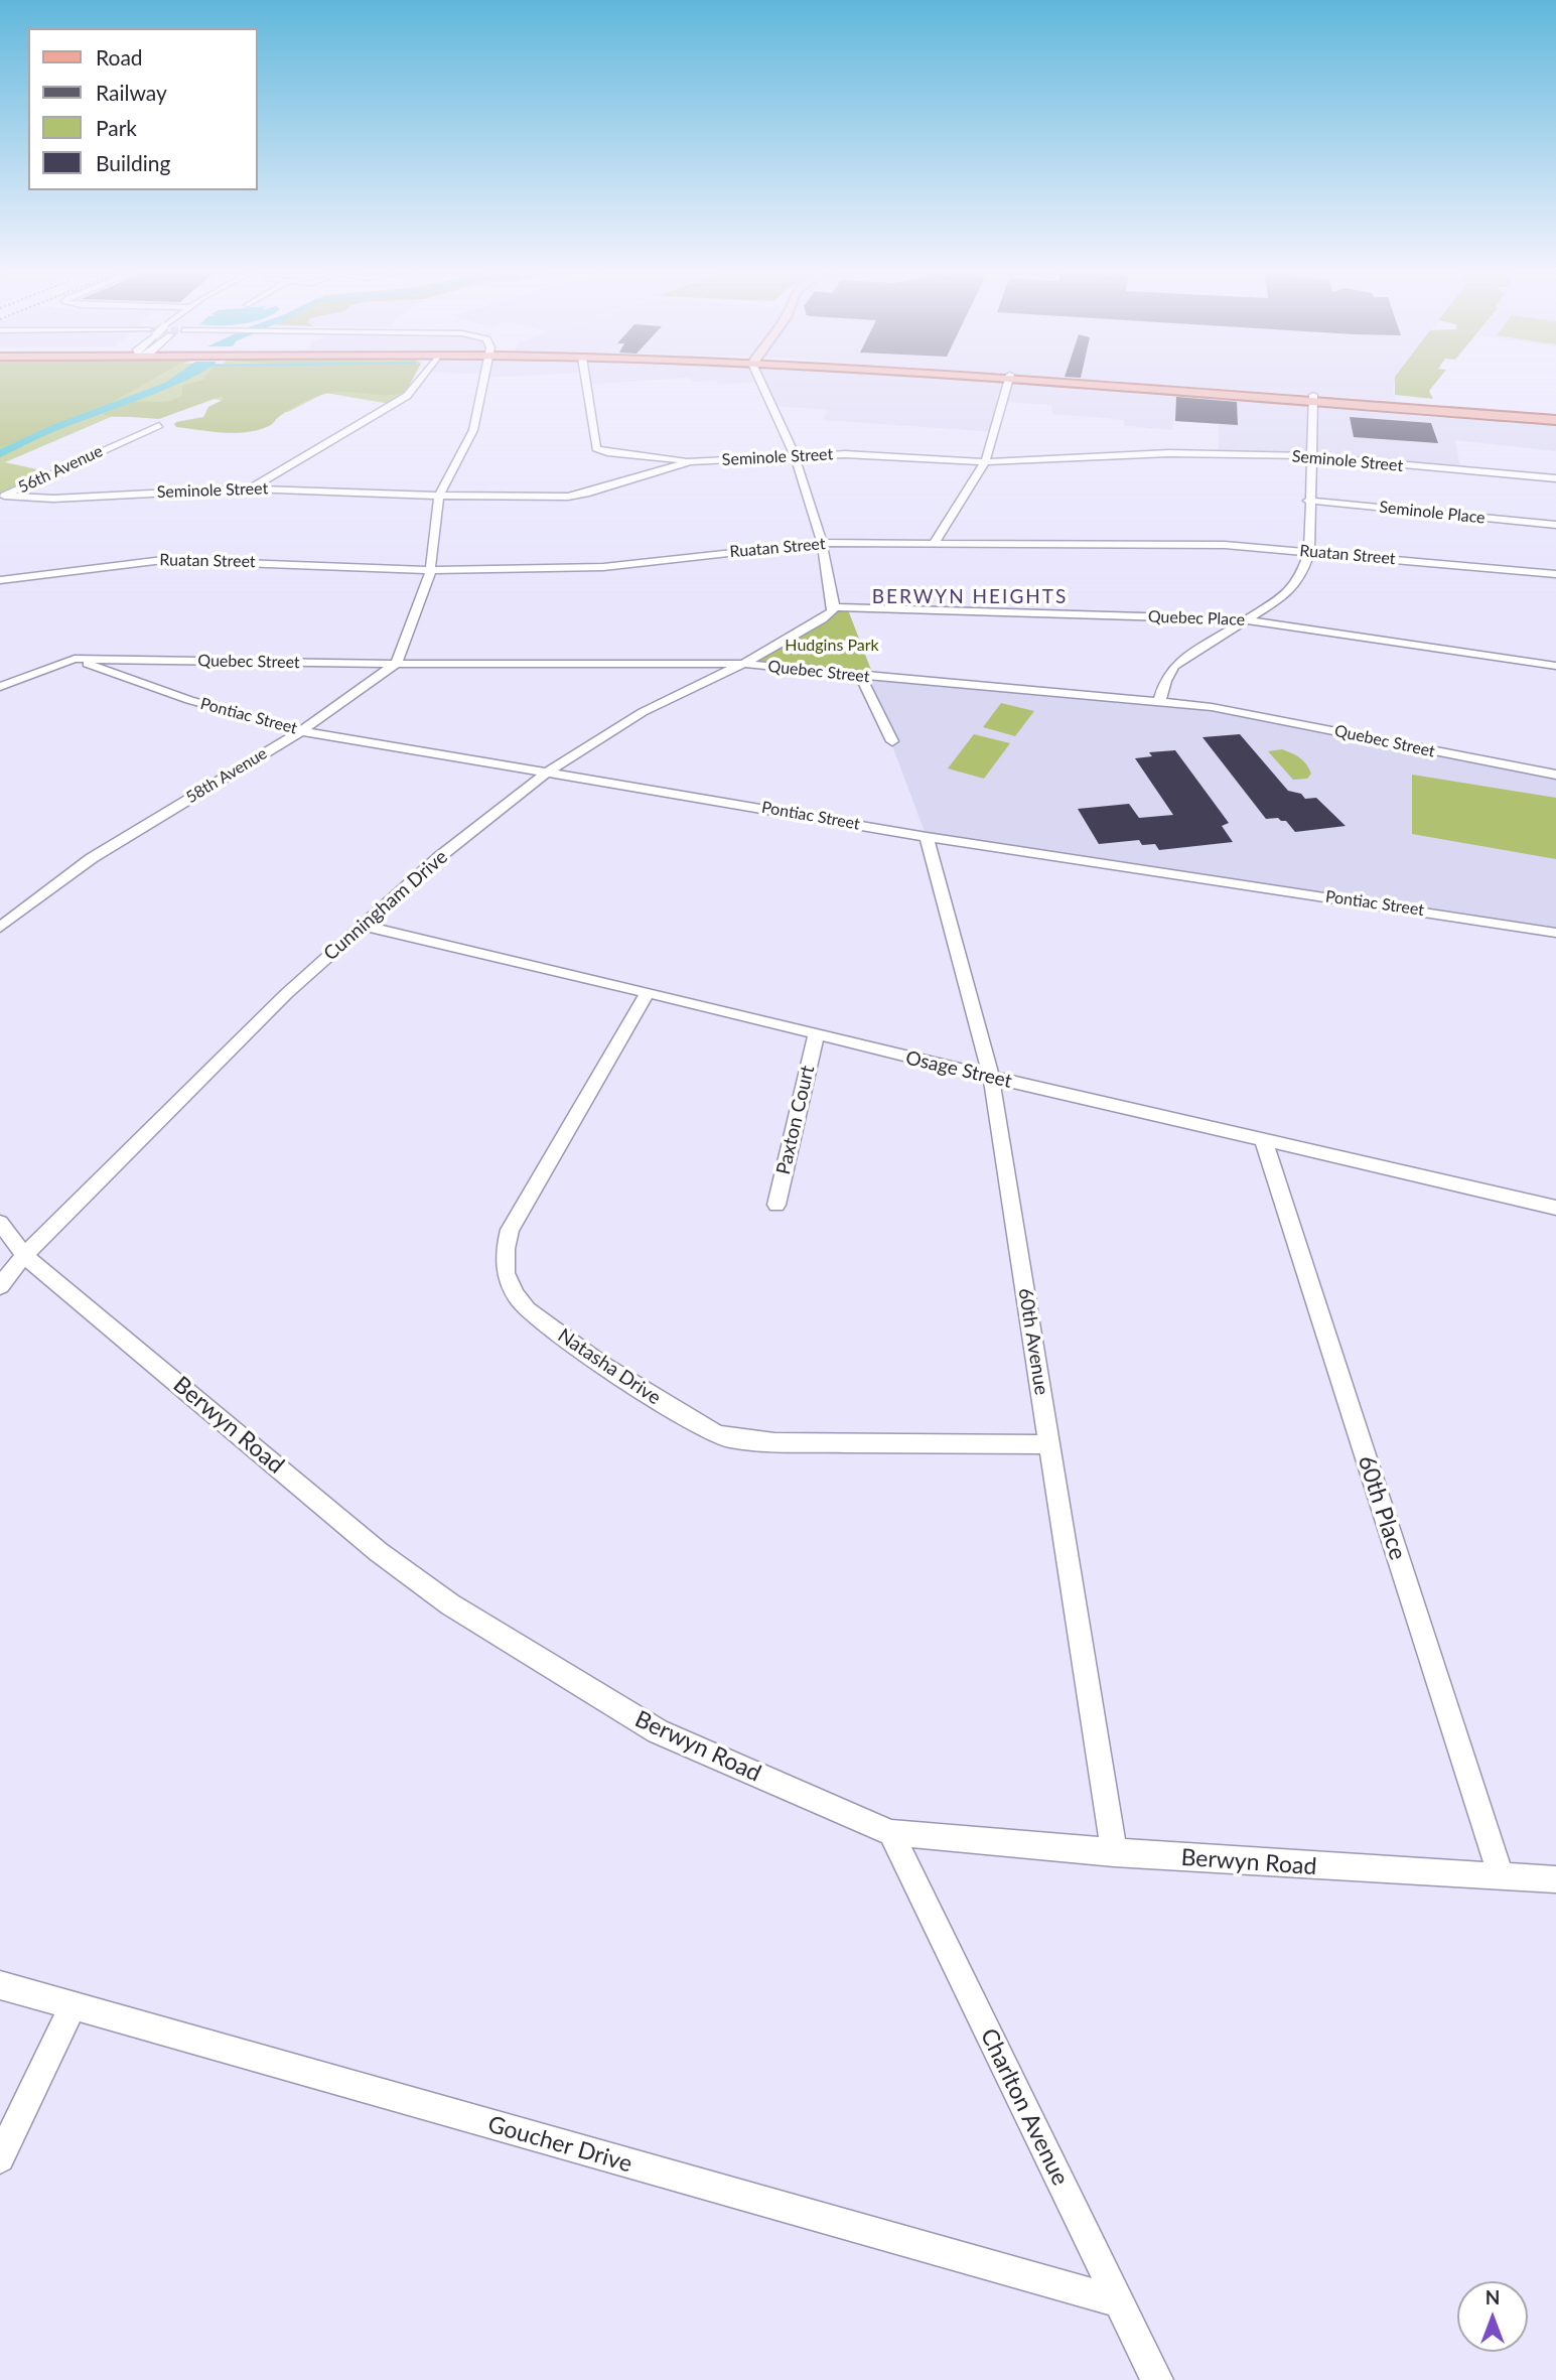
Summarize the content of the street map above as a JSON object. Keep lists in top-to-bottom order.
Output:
{
  "streets": {
    "street": [
      "Seminole Street",
      "56th Avenue",
      "Seminole Place",
      "Ruatan Street",
      "Quebec Place",
      "Quebec Street",
      "Pontiac Street",
      "58th Avenue",
      "Cunningham Drive",
      "Osage Street",
      "Paxton Court",
      "60th Avenue",
      "Natasha Drive",
      "Berwyn Road",
      "60th Place",
      "Charlton Avenue",
      "Goucher Drive"
    ]
  },
  "crossings": [
    ["Seminole Street", "56th Avenue"],
    ["Quebec Place", "Cunningham Drive"],
    ["Quebec Street", "Pontiac Street"],
    ["Quebec Street", "58th Avenue"],
    ["Quebec Street", "Cunningham Drive"],
    ["Pontiac Street", "58th Avenue"],
    ["Pontiac Street", "Cunningham Drive"],
    ["Pontiac Street", "60th Avenue"],
    ["Cunningham Drive", "Osage Street"],
    ["Cunningham Drive", "Berwyn Road"],
    ["Osage Street", "Paxton Court"],
    ["Osage Street", "60th Avenue"],
    ["Osage Street", "Natasha Drive"],
    ["Osage Street", "60th Place"],
    ["60th Avenue", "Natasha Drive"],
    ["60th Avenue", "Berwyn Road"],
    ["Berwyn Road", "60th Place"],
    ["Berwyn Road", "Charlton Avenue"],
    ["Charlton Avenue", "Goucher Drive"]
  ],
  "districts": ["BERWYN HEIGHTS"],
  "parks": ["Hudgins Park"],
  "legend": [
    "Road",
    "Railway",
    "Park",
    "Building"
  ],
  "north": "top"
}
